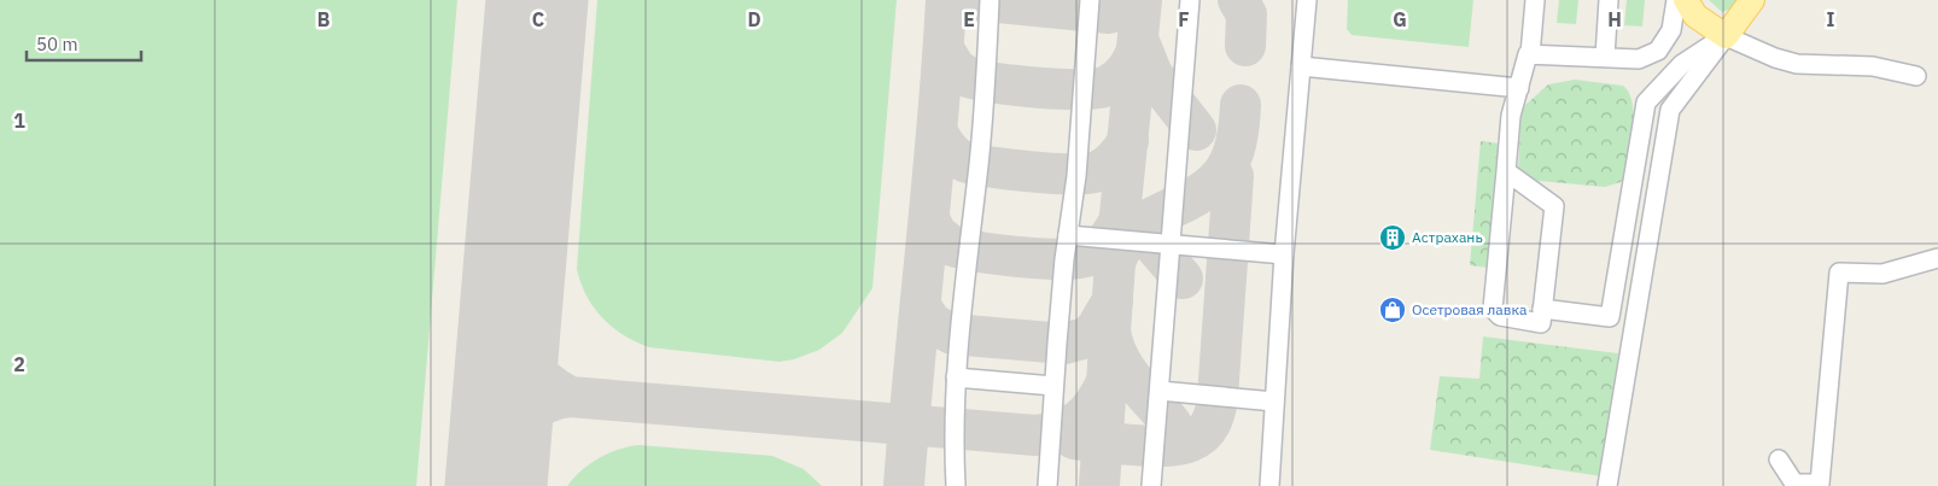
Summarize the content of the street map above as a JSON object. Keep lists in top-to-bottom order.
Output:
{
  "places": {
    "building": ["Астрахань"],
    "shop": ["Осетровая лавка"]
  },
  "scale_bar": "50 m",
  "grid": {
    "columns": [
      "B",
      "C",
      "D",
      "E",
      "F",
      "G",
      "H",
      "I"
    ],
    "rows": ["1", "2"]
  }
}
